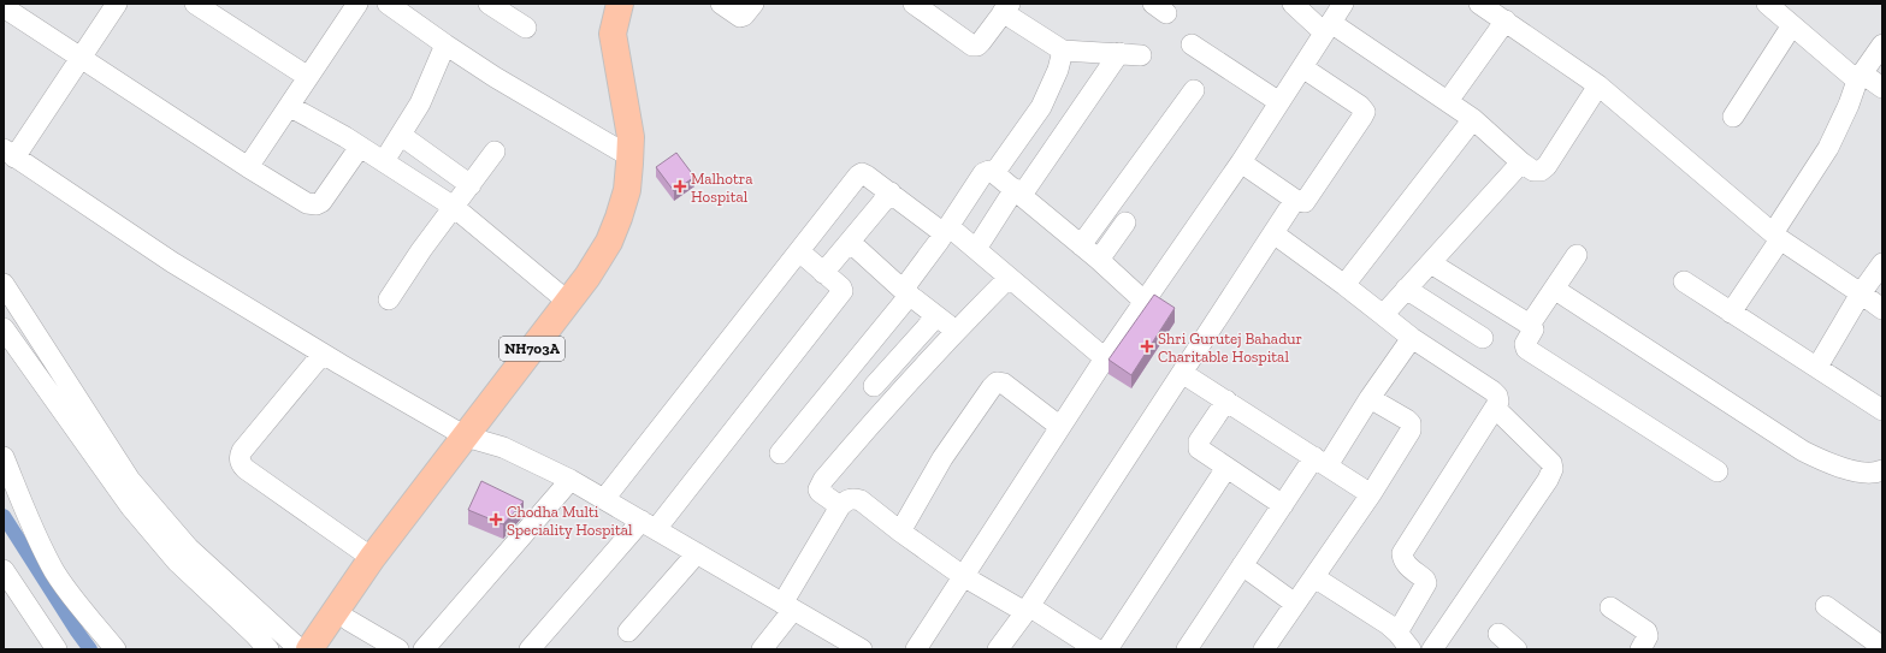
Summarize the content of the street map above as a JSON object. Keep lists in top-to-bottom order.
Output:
{
  "streets": {
    "highway": ["NH703A"]
  },
  "places": {
    "health": ["Malhotra Hospital", "Shri Gurutej Bahadur Charitable Hospital", "Chodha Multi Speciality Hospital"]
  }
}
